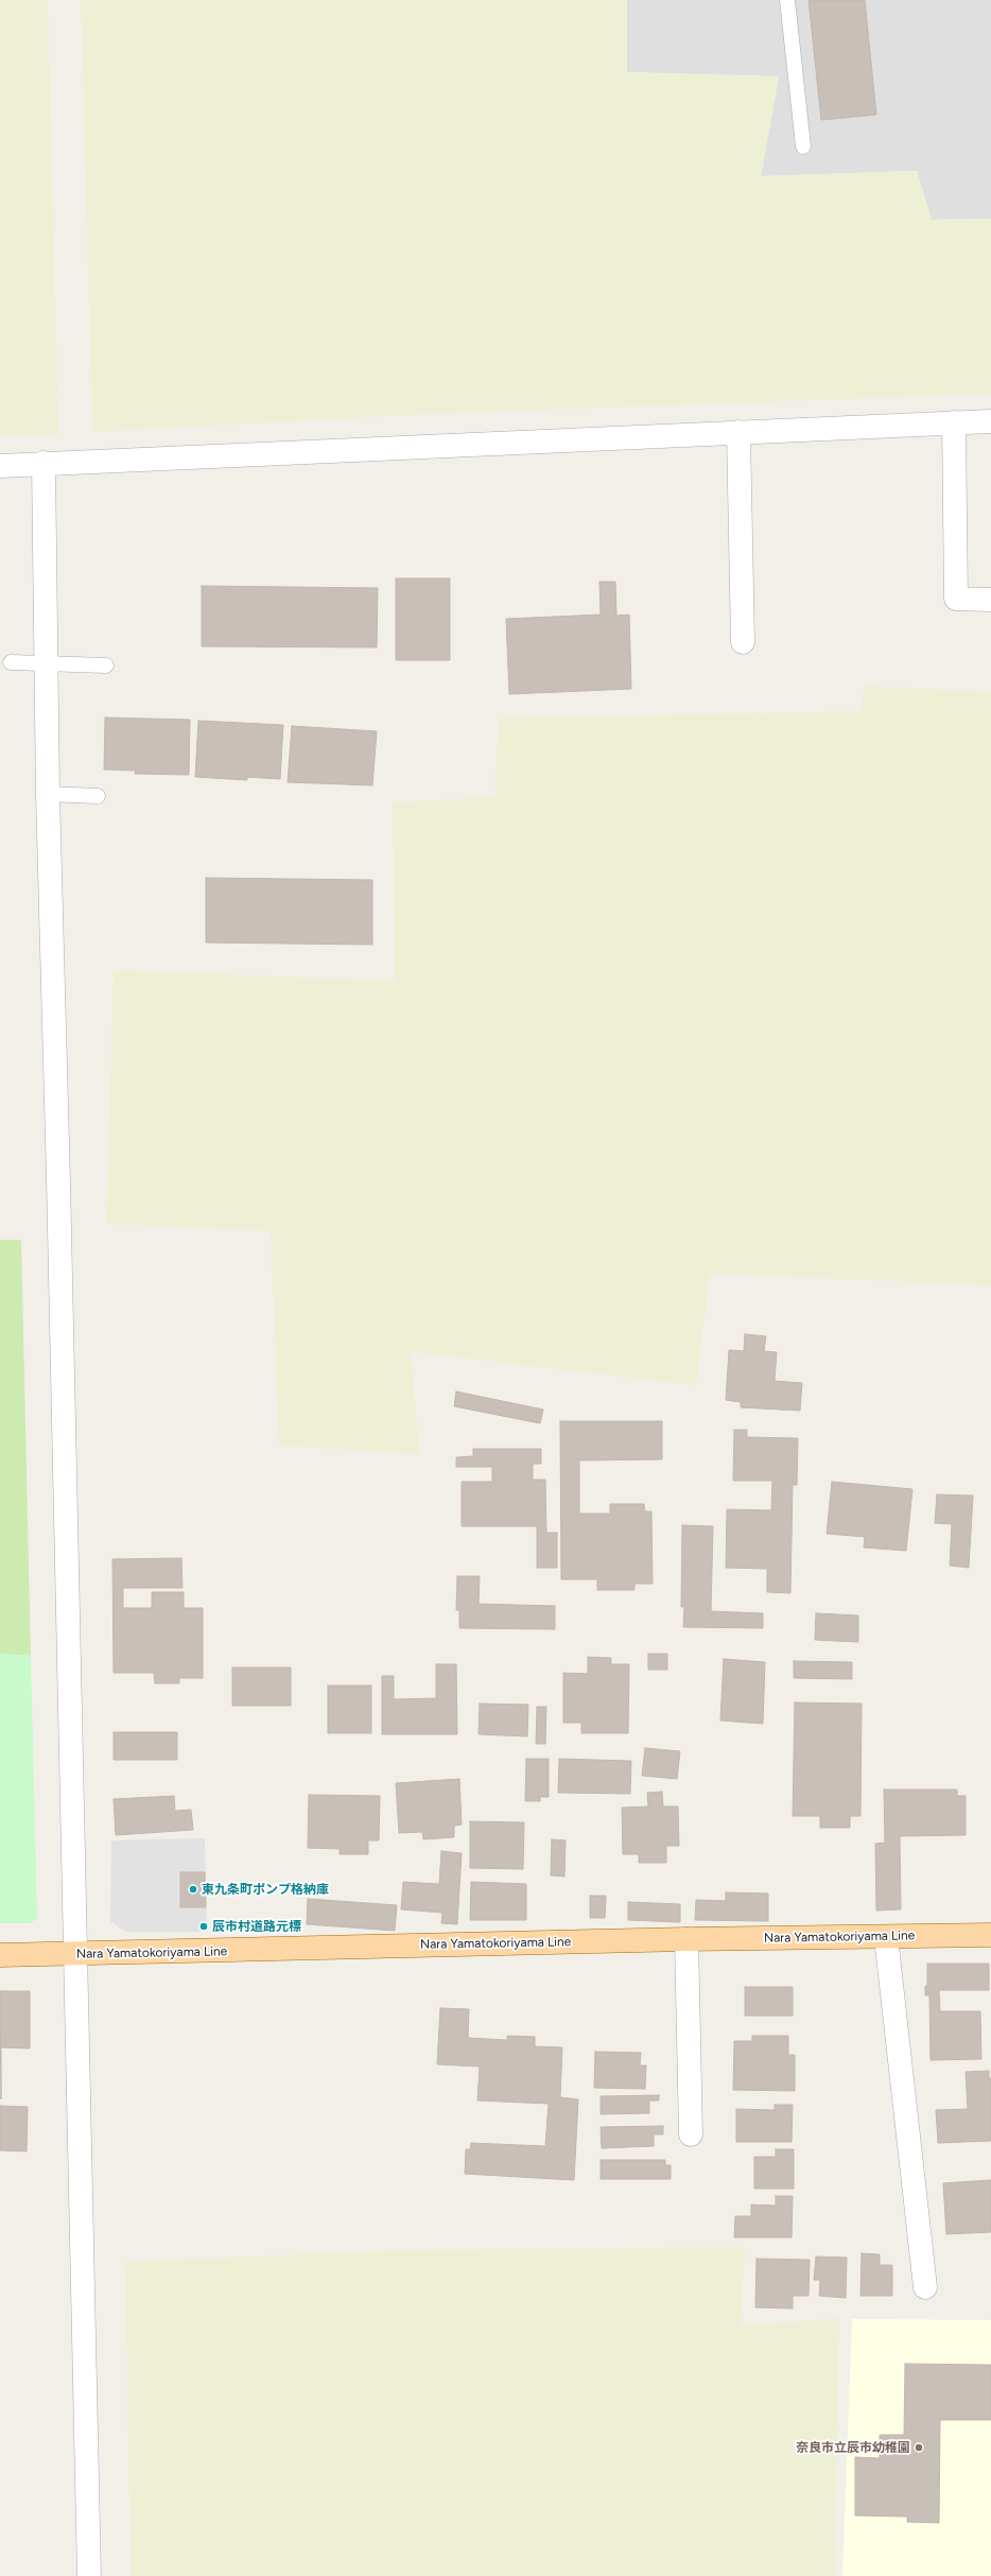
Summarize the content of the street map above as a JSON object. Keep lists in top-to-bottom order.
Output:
{
  "streets": {
    "main road": ["Nara Yamatokoriyama Line"]
  },
  "places": ["東九条町ポンプ格納庫", "辰市村道路元標", "奈良市立辰市幼稚園"]
}
